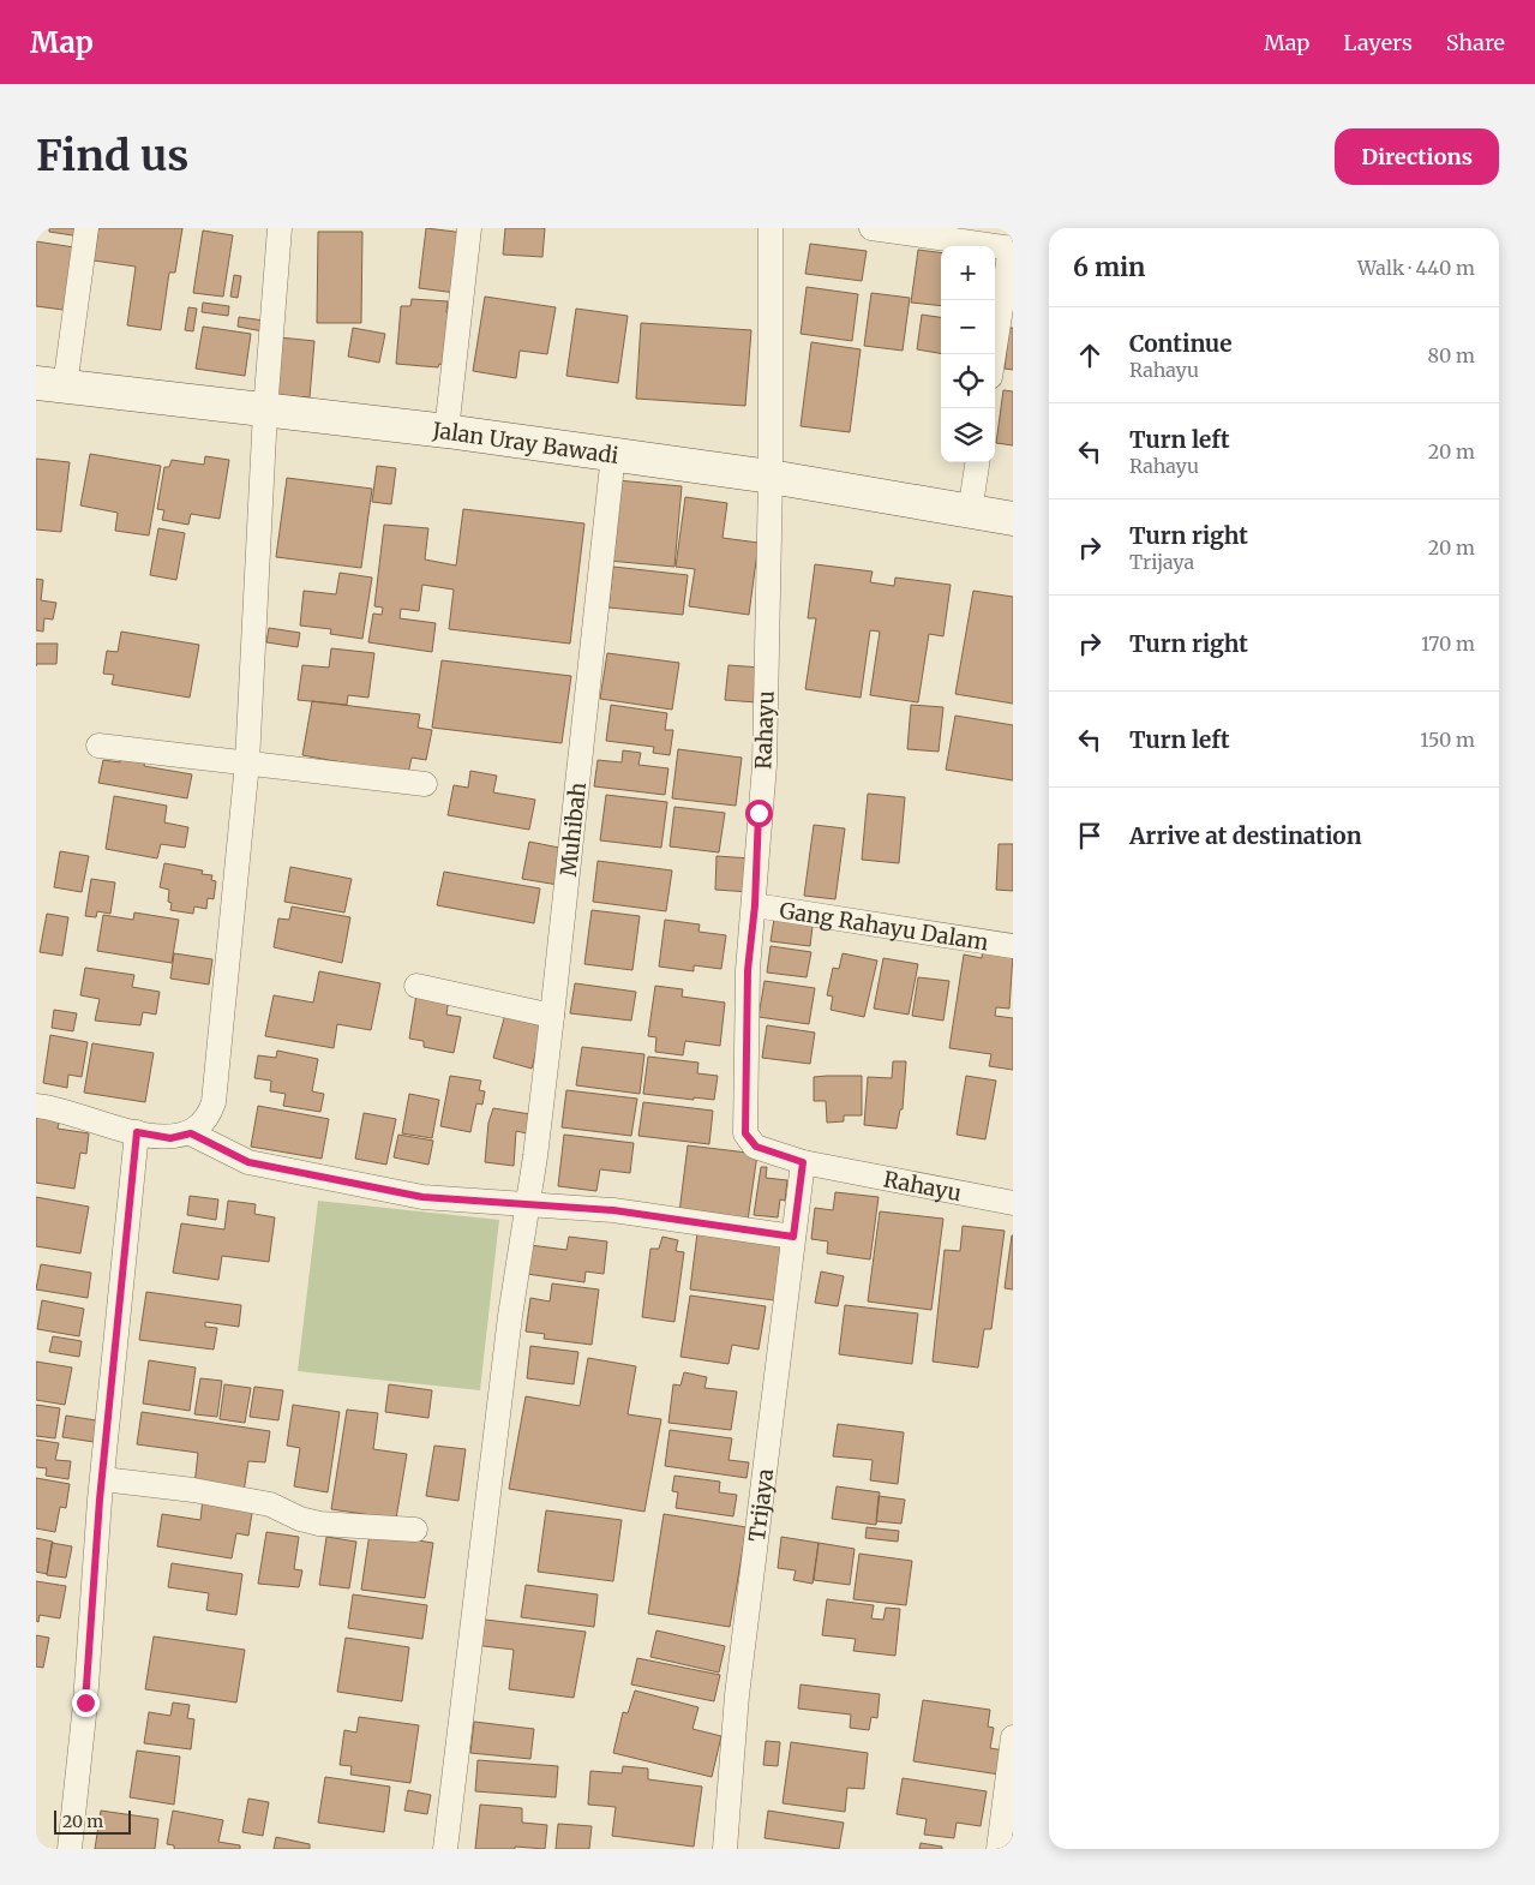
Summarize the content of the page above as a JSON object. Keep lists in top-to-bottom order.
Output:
{
  "streets": {
    "street": [
      "Jalan Uray Bawadi",
      "Rahayu",
      "Muhibah",
      "Gang Rahayu Dalam",
      "Trijaya"
    ]
  },
  "crossings": [
    ["Jalan Uray Bawadi", "Rahayu"],
    ["Jalan Uray Bawadi", "Muhibah"],
    ["Rahayu", "Gang Rahayu Dalam"],
    ["Rahayu", "Trijaya"]
  ],
  "scale_bar": "20 m",
  "page": {
    "header": "Map",
    "nav": ["Map", "Layers", "Share"],
    "buttons": "Directions",
    "title": "Find us",
    "heading": ["6 min", "Walk · 440 m"],
    "map_buttons": ["+", "−"],
    "list": [
      ["Continue", "Rahayu", "80 m"],
      ["Turn left", "Rahayu", "20 m"],
      ["Turn right", "Trijaya", "20 m"],
      ["Turn right", "170 m"],
      ["Turn left", "150 m"],
      "Arrive at destination"
    ],
    "scale": "20 m"
  }
}
